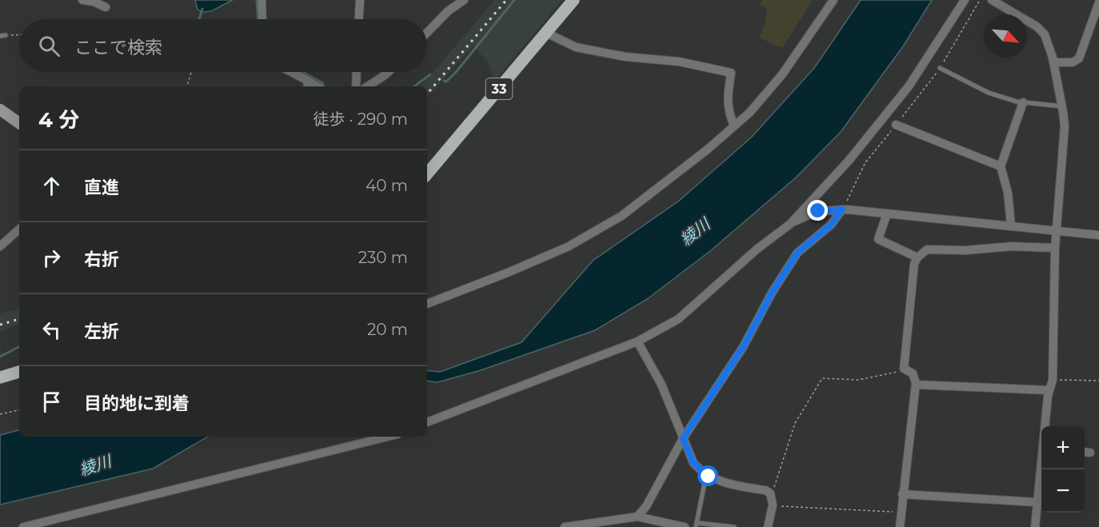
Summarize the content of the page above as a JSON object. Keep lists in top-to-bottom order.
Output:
{
  "streets": {
    "main road": ["33"]
  },
  "water": ["綾川"],
  "north": "bottom right",
  "page": {
    "search": "ここで検索",
    "heading": ["4 分", "徒歩 · 290 m"],
    "list": [
      ["直進", "40 m"],
      ["右折", "230 m"],
      ["左折", "20 m"],
      "目的地に到着"
    ],
    "map_buttons": ["+", "−"]
  }
}
